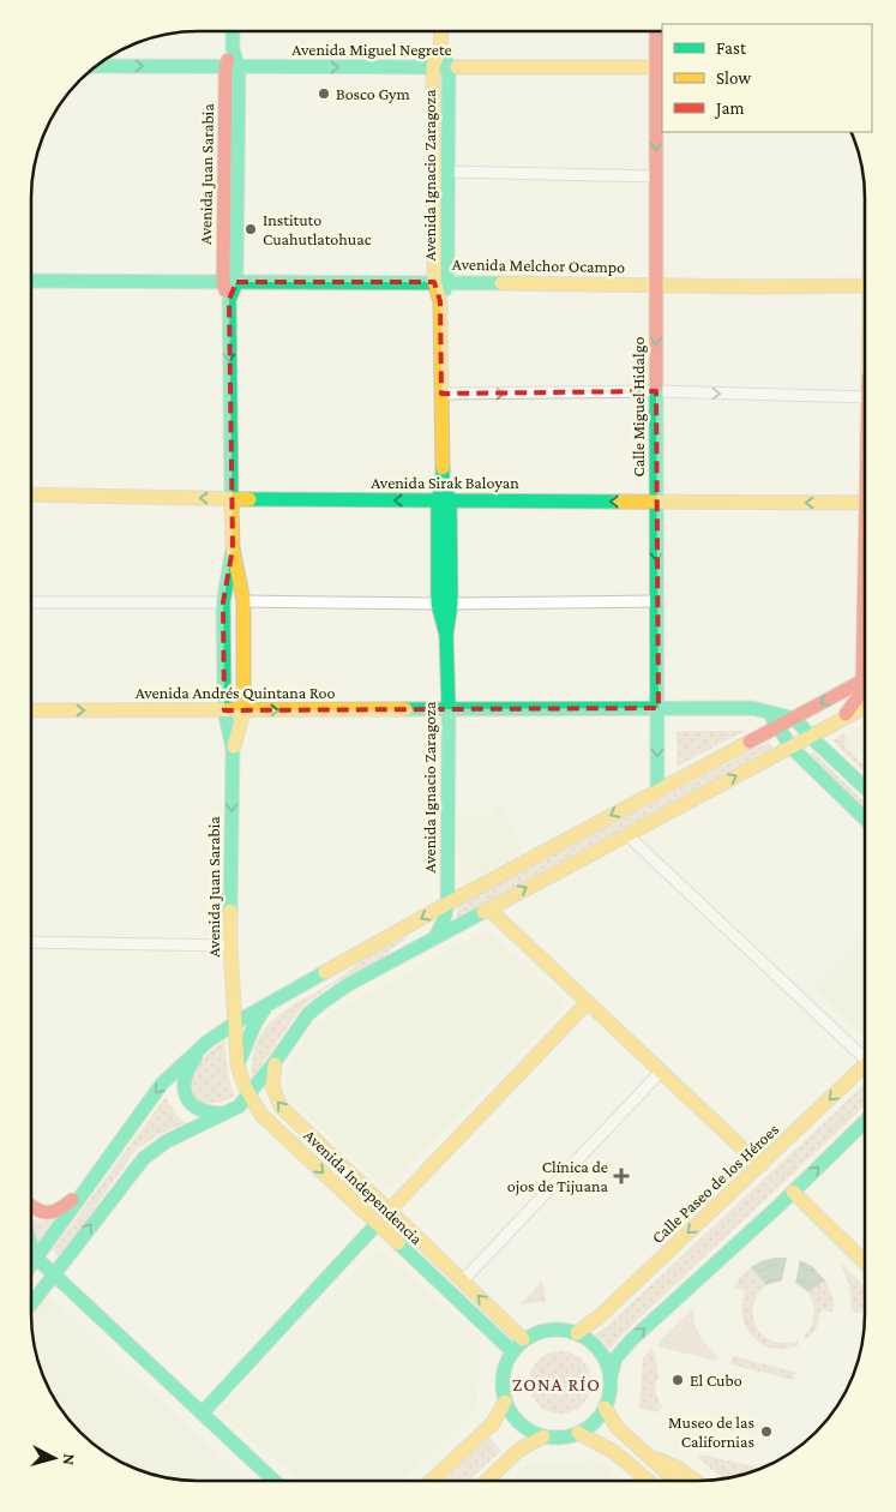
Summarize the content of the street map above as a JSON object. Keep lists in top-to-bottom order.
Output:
{
  "streets": {
    "main road": [
      "Avenida Miguel Negrete",
      "Avenida Juan Sarabia",
      "Avenida Ignacio Zaragoza",
      "Avenida Melchor Ocampo",
      "Calle Miguel Hidalgo",
      "Avenida Sirak Baloyan",
      "Avenida Andrés Quintana Roo",
      "Calle Paseo de los Héroes",
      "Avenida Independencia"
    ]
  },
  "crossings": [
    ["Avenida Miguel Negrete", "Avenida Juan Sarabia"],
    ["Avenida Miguel Negrete", "Avenida Ignacio Zaragoza"],
    ["Avenida Miguel Negrete", "Calle Miguel Hidalgo"],
    ["Avenida Juan Sarabia", "Avenida Melchor Ocampo"],
    ["Avenida Juan Sarabia", "Avenida Sirak Baloyan"],
    ["Avenida Juan Sarabia", "Avenida Andrés Quintana Roo"],
    ["Avenida Juan Sarabia", "Avenida Independencia"],
    ["Avenida Ignacio Zaragoza", "Avenida Melchor Ocampo"],
    ["Avenida Ignacio Zaragoza", "Avenida Sirak Baloyan"],
    ["Avenida Ignacio Zaragoza", "Avenida Andrés Quintana Roo"],
    ["Avenida Melchor Ocampo", "Calle Miguel Hidalgo"],
    ["Calle Miguel Hidalgo", "Avenida Sirak Baloyan"],
    ["Calle Miguel Hidalgo", "Avenida Andrés Quintana Roo"],
    ["Calle Paseo de los Héroes", "Avenida Independencia"]
  ],
  "one_way": [
    "Avenida Miguel Negrete",
    "Calle Miguel Hidalgo",
    "Avenida Sirak Baloyan",
    "Avenida Andrés Quintana Roo"
  ],
  "districts": ["ZONA RÍO"],
  "places": {
    "other": [
      "Bosco Gym",
      "Instituto Cuahutlatohuac",
      "El Cubo",
      "Museo de las Californias"
    ],
    "health": ["Clínica de ojos de Tijuana"]
  },
  "legend": ["Fast", "Slow", "Jam"],
  "north": "right"
}
